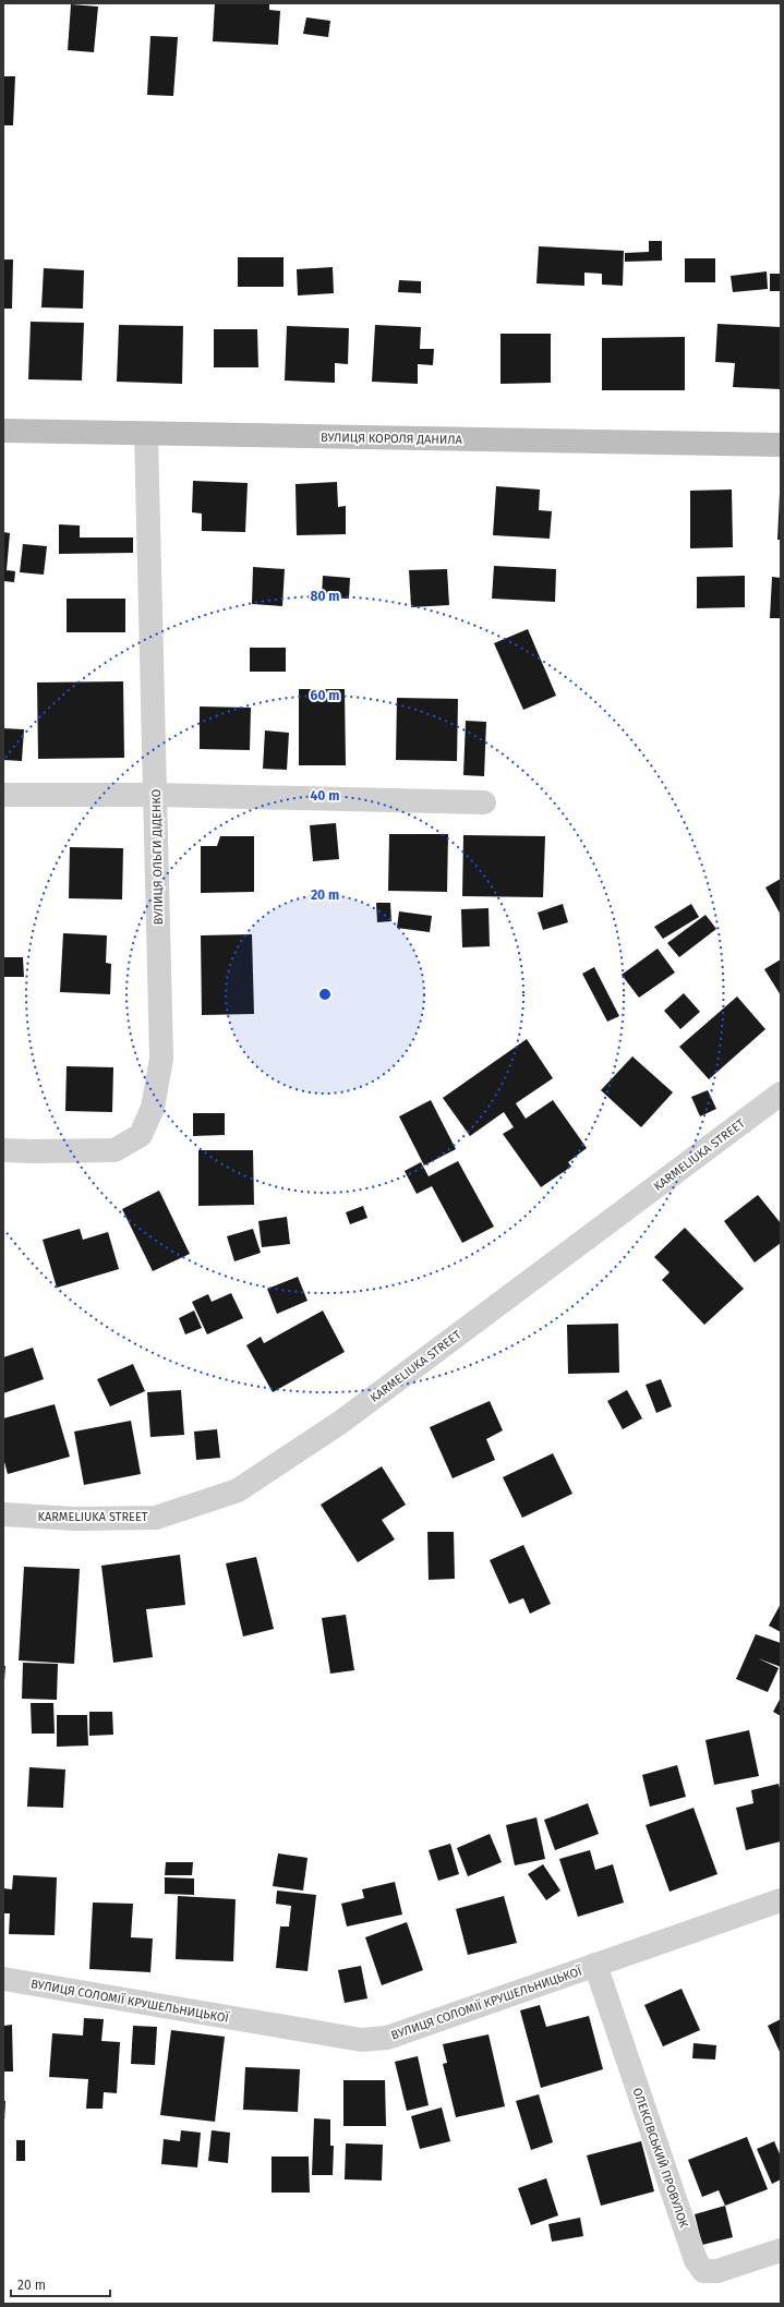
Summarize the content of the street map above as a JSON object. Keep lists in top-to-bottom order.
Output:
{
  "streets": {
    "main road": ["ВУЛИЦЯ КОРОЛЯ ДАНИЛА"],
    "street": [
      "ВУЛИЦЯ ОЛЬГИ ДІДЕНКО",
      "KARMELIUKA STREET",
      "ВУЛИЦЯ СОЛОМІЇ КРУШЕЛЬНИЦЬКОЇ",
      "ОЛЕКСІВСЬКИЙ ПРОВУЛОК"
    ]
  },
  "crossings": [
    ["ВУЛИЦЯ КОРОЛЯ ДАНИЛА", "ВУЛИЦЯ ОЛЬГИ ДІДЕНКО"],
    ["ВУЛИЦЯ СОЛОМІЇ КРУШЕЛЬНИЦЬКОЇ", "ОЛЕКСІВСЬКИЙ ПРОВУЛОК"]
  ],
  "scale_bar": "20 m",
  "rings": [
    "80 m",
    "60 m",
    "40 m",
    "20 m"
  ]
}
